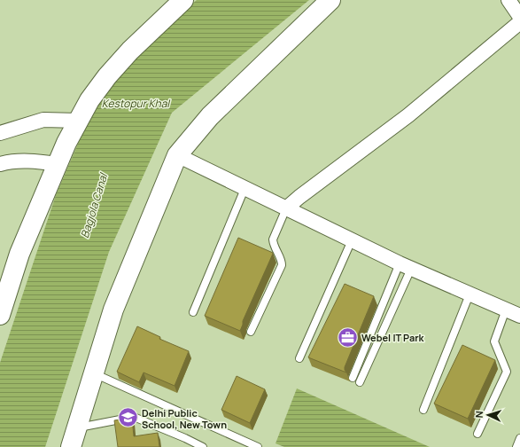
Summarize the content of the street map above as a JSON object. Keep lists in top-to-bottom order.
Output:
{
  "water": ["Kestopur Khal", "Bagjola Canal"],
  "places": {
    "office": ["Webel IT Park"],
    "school or university": ["Delhi Public School, New Town"]
  },
  "north": "left"
}
